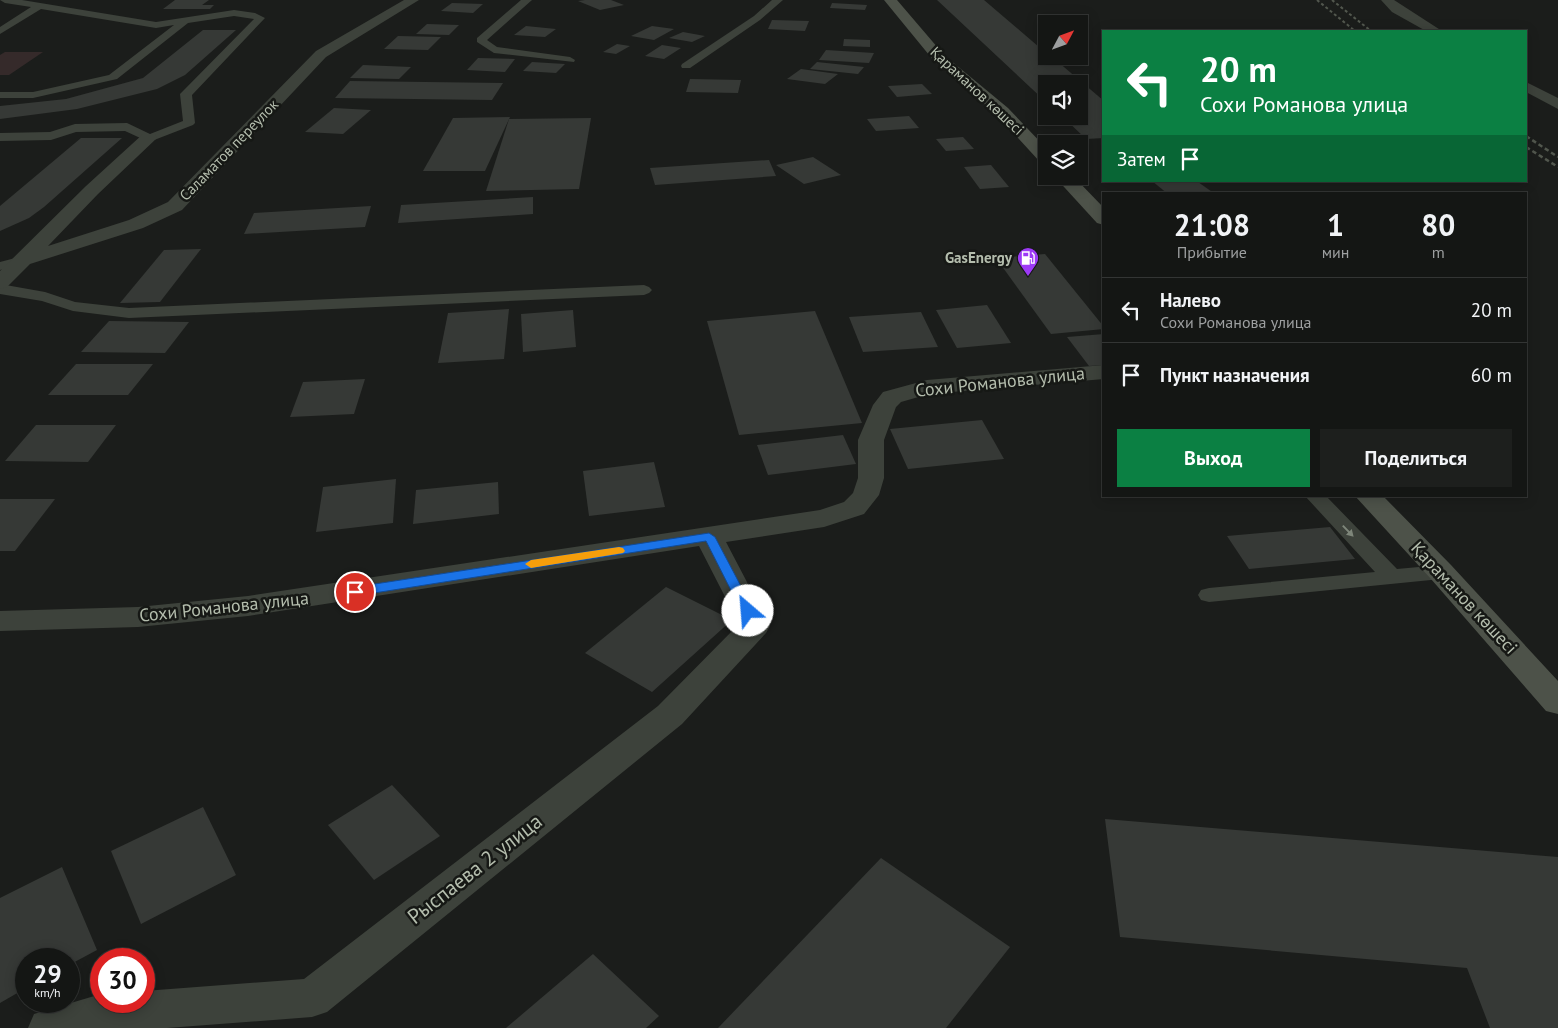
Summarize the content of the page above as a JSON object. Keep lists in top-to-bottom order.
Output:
{
  "streets": {
    "main road": ["Қараманов көшесі"],
    "street": ["Саламатов переулок", "Сохи Романова улица", "Рыспаева 2 улица"]
  },
  "crossings": [
    ["Сохи Романова улица", "Рыспаева 2 улица"]
  ],
  "places": {
    "fuel station": ["GasEnergy"]
  },
  "north": "top right",
  "page": {
    "turn": ["20 m", "Сохи Романова улица"],
    "then": "Затем",
    "eta": [
      "21:08",
      "Прибытие",
      "1",
      "мин",
      "80",
      "m"
    ],
    "list": [
      {
        "name": "Налево",
        "note": "Сохи Романова улица",
        "value": "20 m"
      },
      {
        "name": "Пункт назначения",
        "value": "60 m"
      }
    ],
    "buttons": ["Выход", "Поделиться"],
    "speed": "29 km/h",
    "limit": "30"
  }
}
